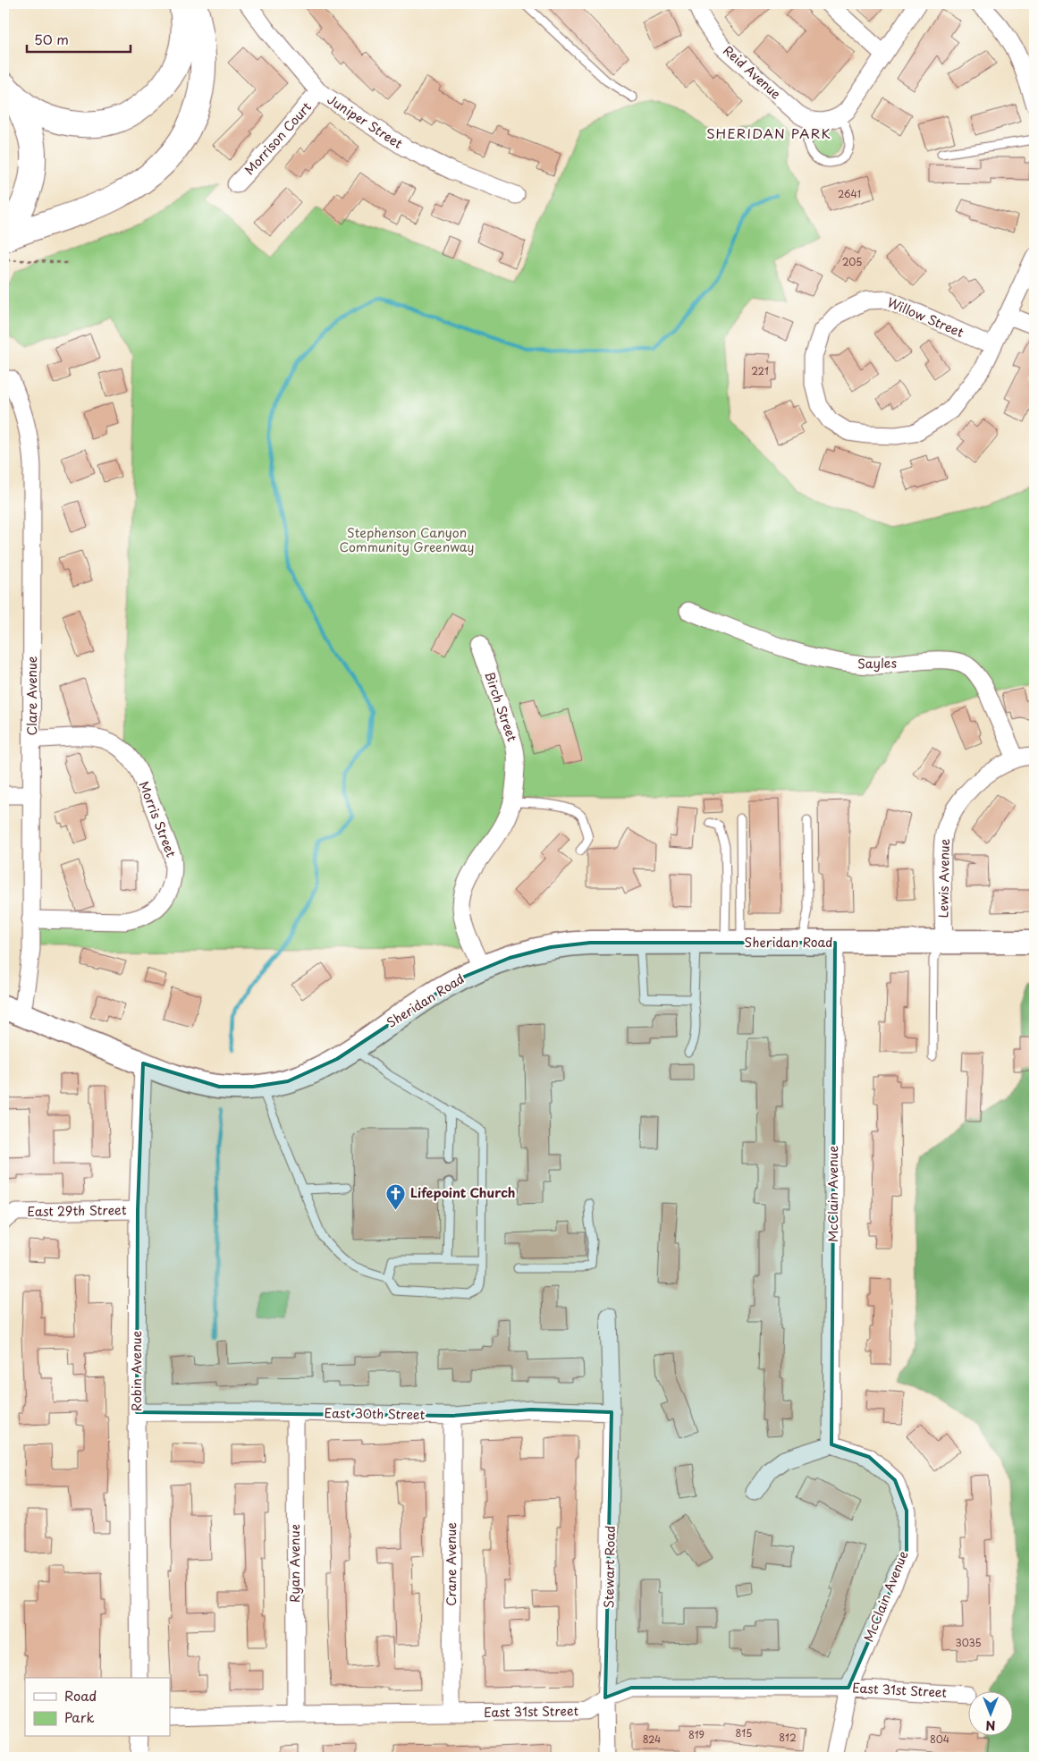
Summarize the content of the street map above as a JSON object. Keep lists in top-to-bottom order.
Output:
{
  "streets": {
    "main road": ["Sheridan Road"],
    "street": [
      "Reid Avenue",
      "Juniper Street",
      "Morrison Court",
      "Willow Street",
      "Sayles",
      "Clare Avenue",
      "Birch Street",
      "Morris Street",
      "Lewis Avenue",
      "McClain Avenue",
      "East 29th Street",
      "Robin Avenue",
      "East 30th Street",
      "Ryan Avenue",
      "Crane Avenue",
      "Stewart Road",
      "East 31st Street"
    ]
  },
  "crossings": [
    ["Juniper Street", "Morrison Court"],
    ["Sayles", "Lewis Avenue"],
    ["Clare Avenue", "Morris Street"],
    ["Clare Avenue", "Sheridan Road"],
    ["Birch Street", "Sheridan Road"],
    ["Lewis Avenue", "Sheridan Road"],
    ["Sheridan Road", "McClain Avenue"],
    ["Sheridan Road", "Robin Avenue"],
    ["McClain Avenue", "East 31st Street"],
    ["East 29th Street", "Robin Avenue"],
    ["Robin Avenue", "East 30th Street"],
    ["East 30th Street", "Ryan Avenue"],
    ["East 30th Street", "Crane Avenue"],
    ["East 30th Street", "Stewart Road"],
    ["Ryan Avenue", "East 31st Street"],
    ["Crane Avenue", "East 31st Street"],
    ["Stewart Road", "East 31st Street"]
  ],
  "districts": ["SHERIDAN PARK"],
  "parks": ["Stephenson Canyon Community Greenway"],
  "places": {
    "church": ["Lifepoint Church"]
  },
  "house_numbers": [
    "2641",
    "205",
    "221",
    "3035",
    "815",
    "819",
    "812",
    "824",
    "804"
  ],
  "legend": ["Road", "Park"],
  "scale_bar": "50 m",
  "north": "bottom"
}
